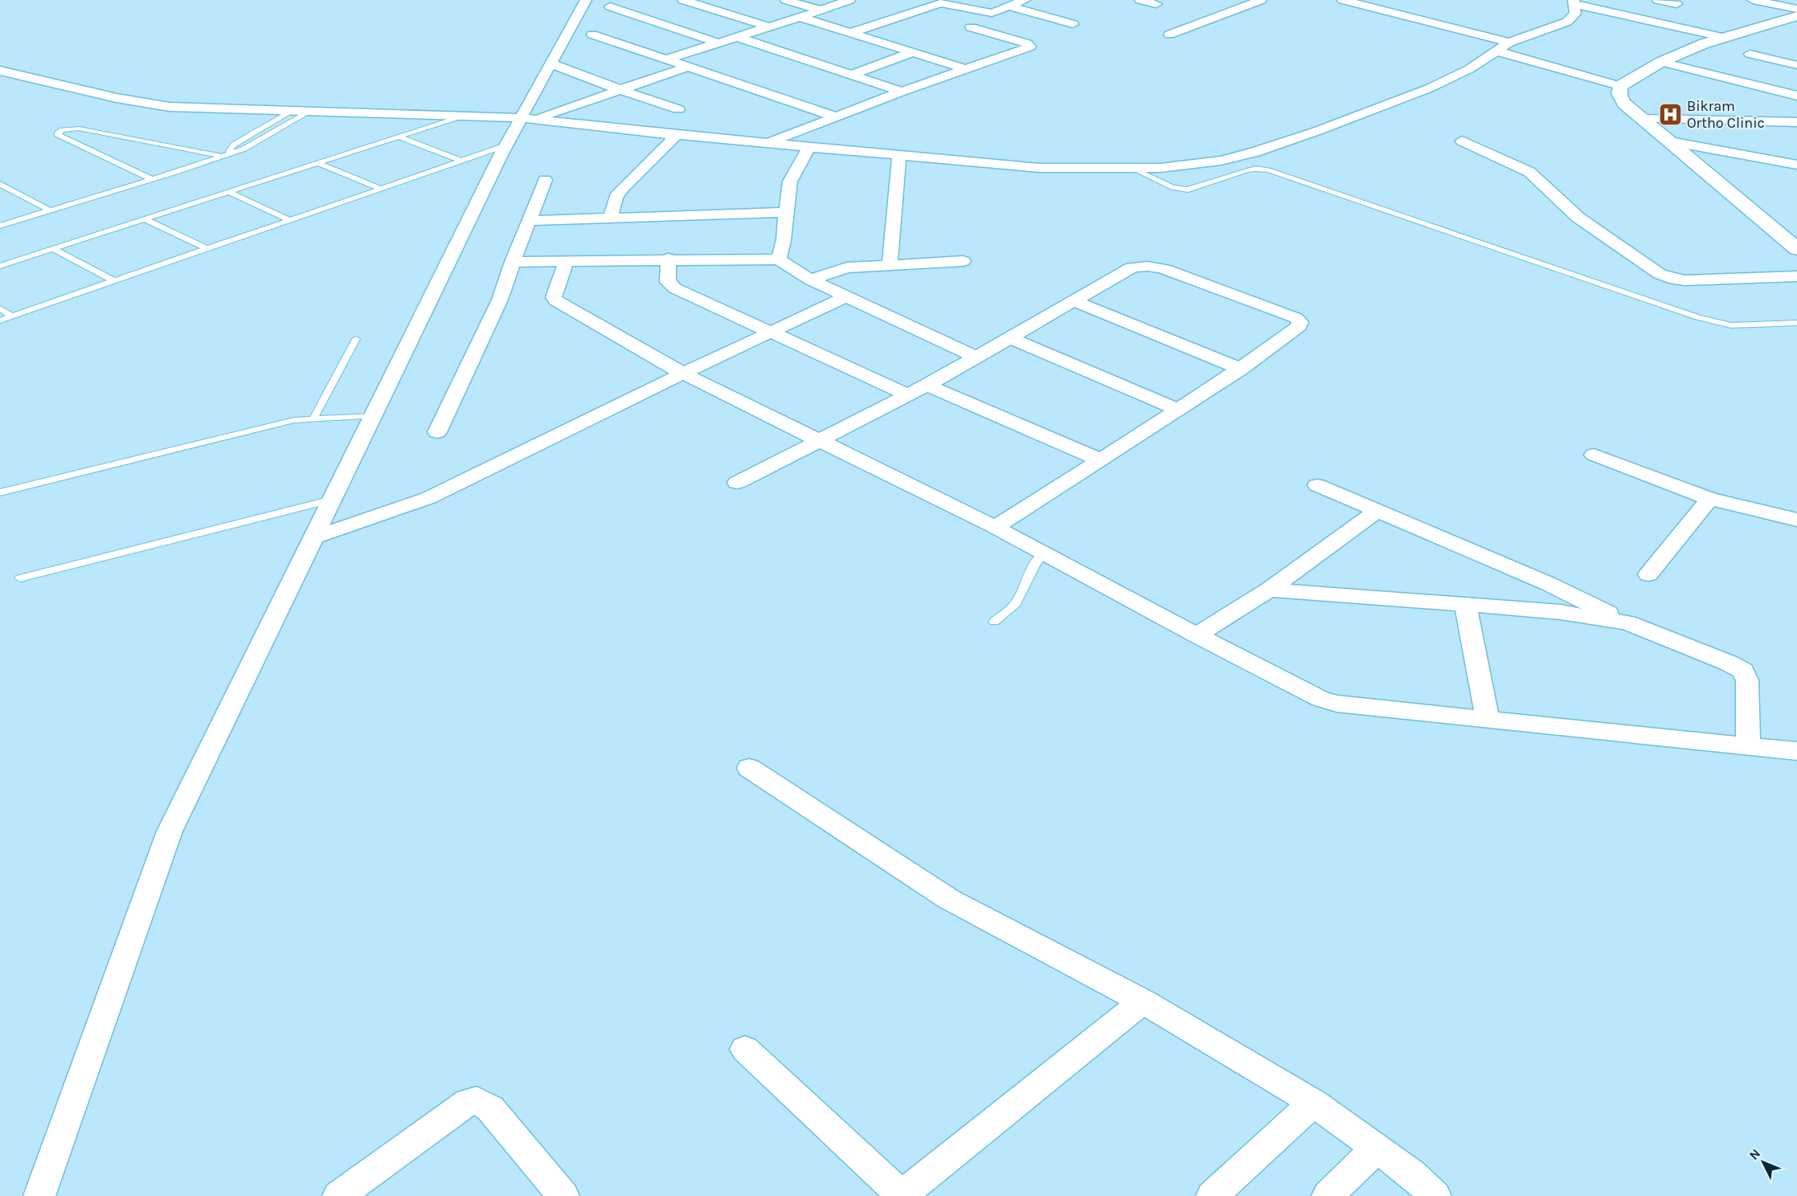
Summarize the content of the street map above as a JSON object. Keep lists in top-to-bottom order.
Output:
{
  "places": {
    "hospital": ["Bikram Ortho Clinic"]
  },
  "north": "top left"
}
